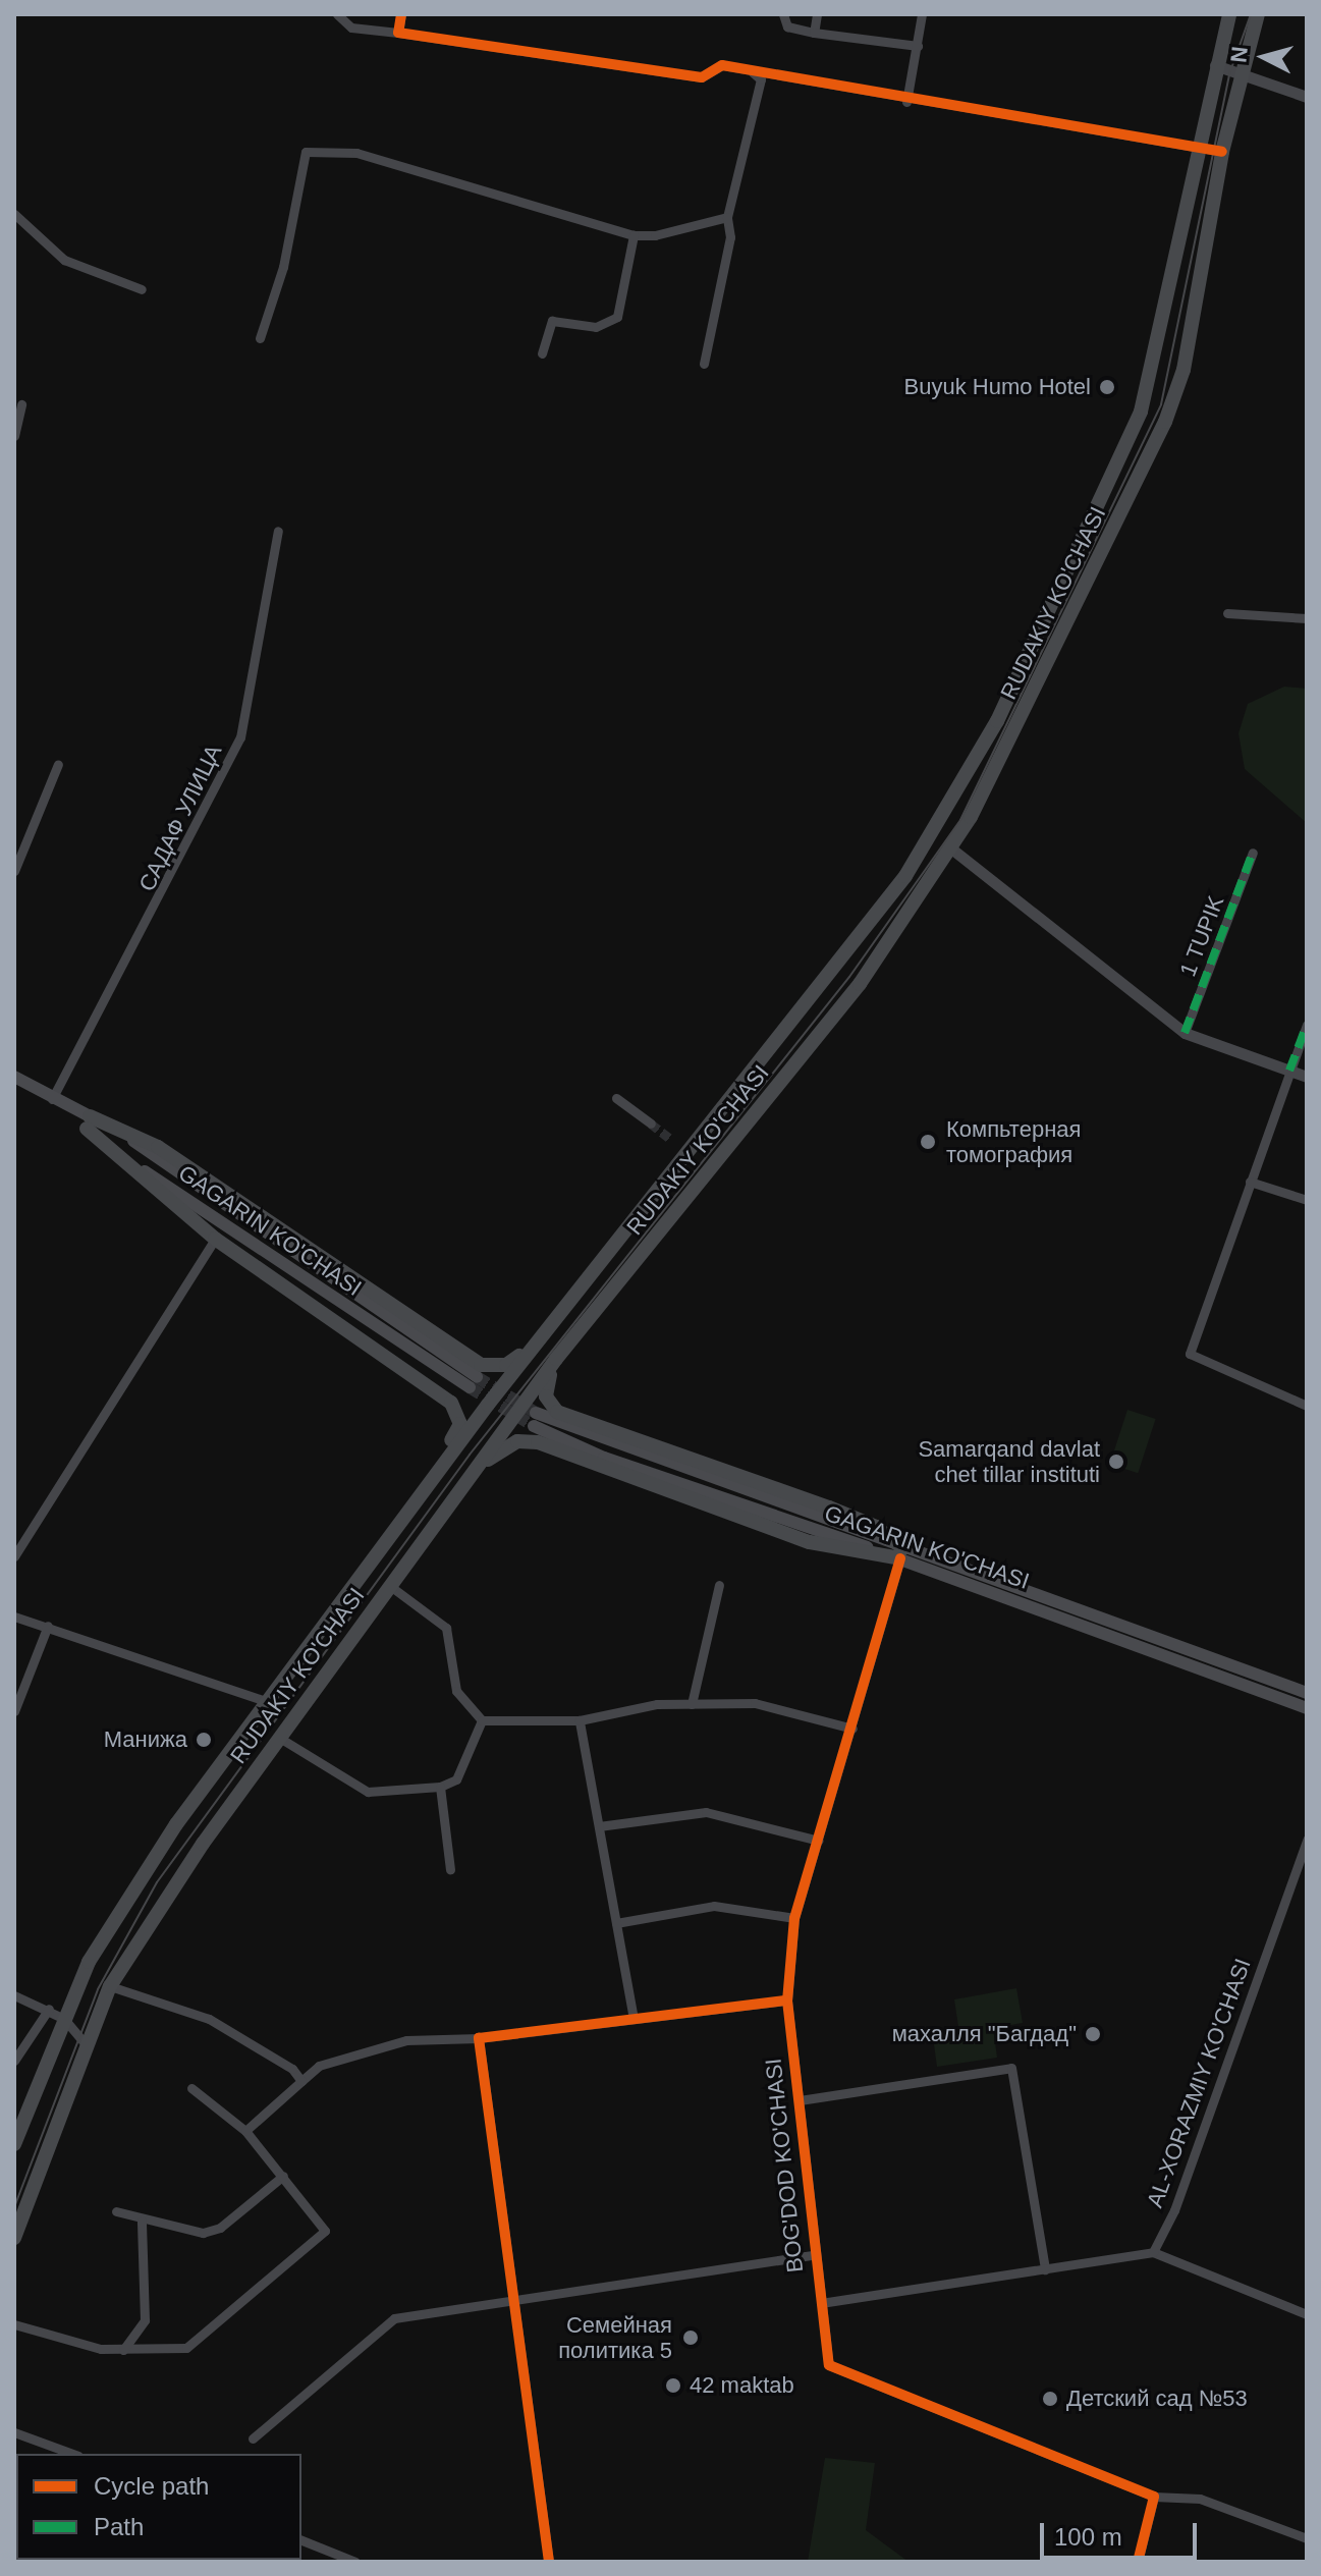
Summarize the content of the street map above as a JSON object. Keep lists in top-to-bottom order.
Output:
{
  "streets": {
    "main road": ["RUDAKIY KO'CHASI", "GAGARIN KO'CHASI"],
    "street": [
      "САДАФ УЛИЦА",
      "1 TUPIK",
      "AL-XORAZMIY KO'CHASI",
      "BOG'DOD KO'CHASI"
    ]
  },
  "crossings": [
    ["САДАФ УЛИЦА", "GAGARIN KO'CHASI"],
    ["GAGARIN KO'CHASI", "BOG'DOD KO'CHASI"]
  ],
  "places": [
    "Buyuk Humo Hotel",
    "Компьтерная томография",
    "Samarqand davlat chet tillar instituti",
    "Манижа",
    "махалля \"Багдад\"",
    "Семейная политика 5",
    "42 maktab",
    "Детский сад №53"
  ],
  "legend": ["Cycle path", "Path"],
  "scale_bar": "100 m",
  "north": "left"
}
